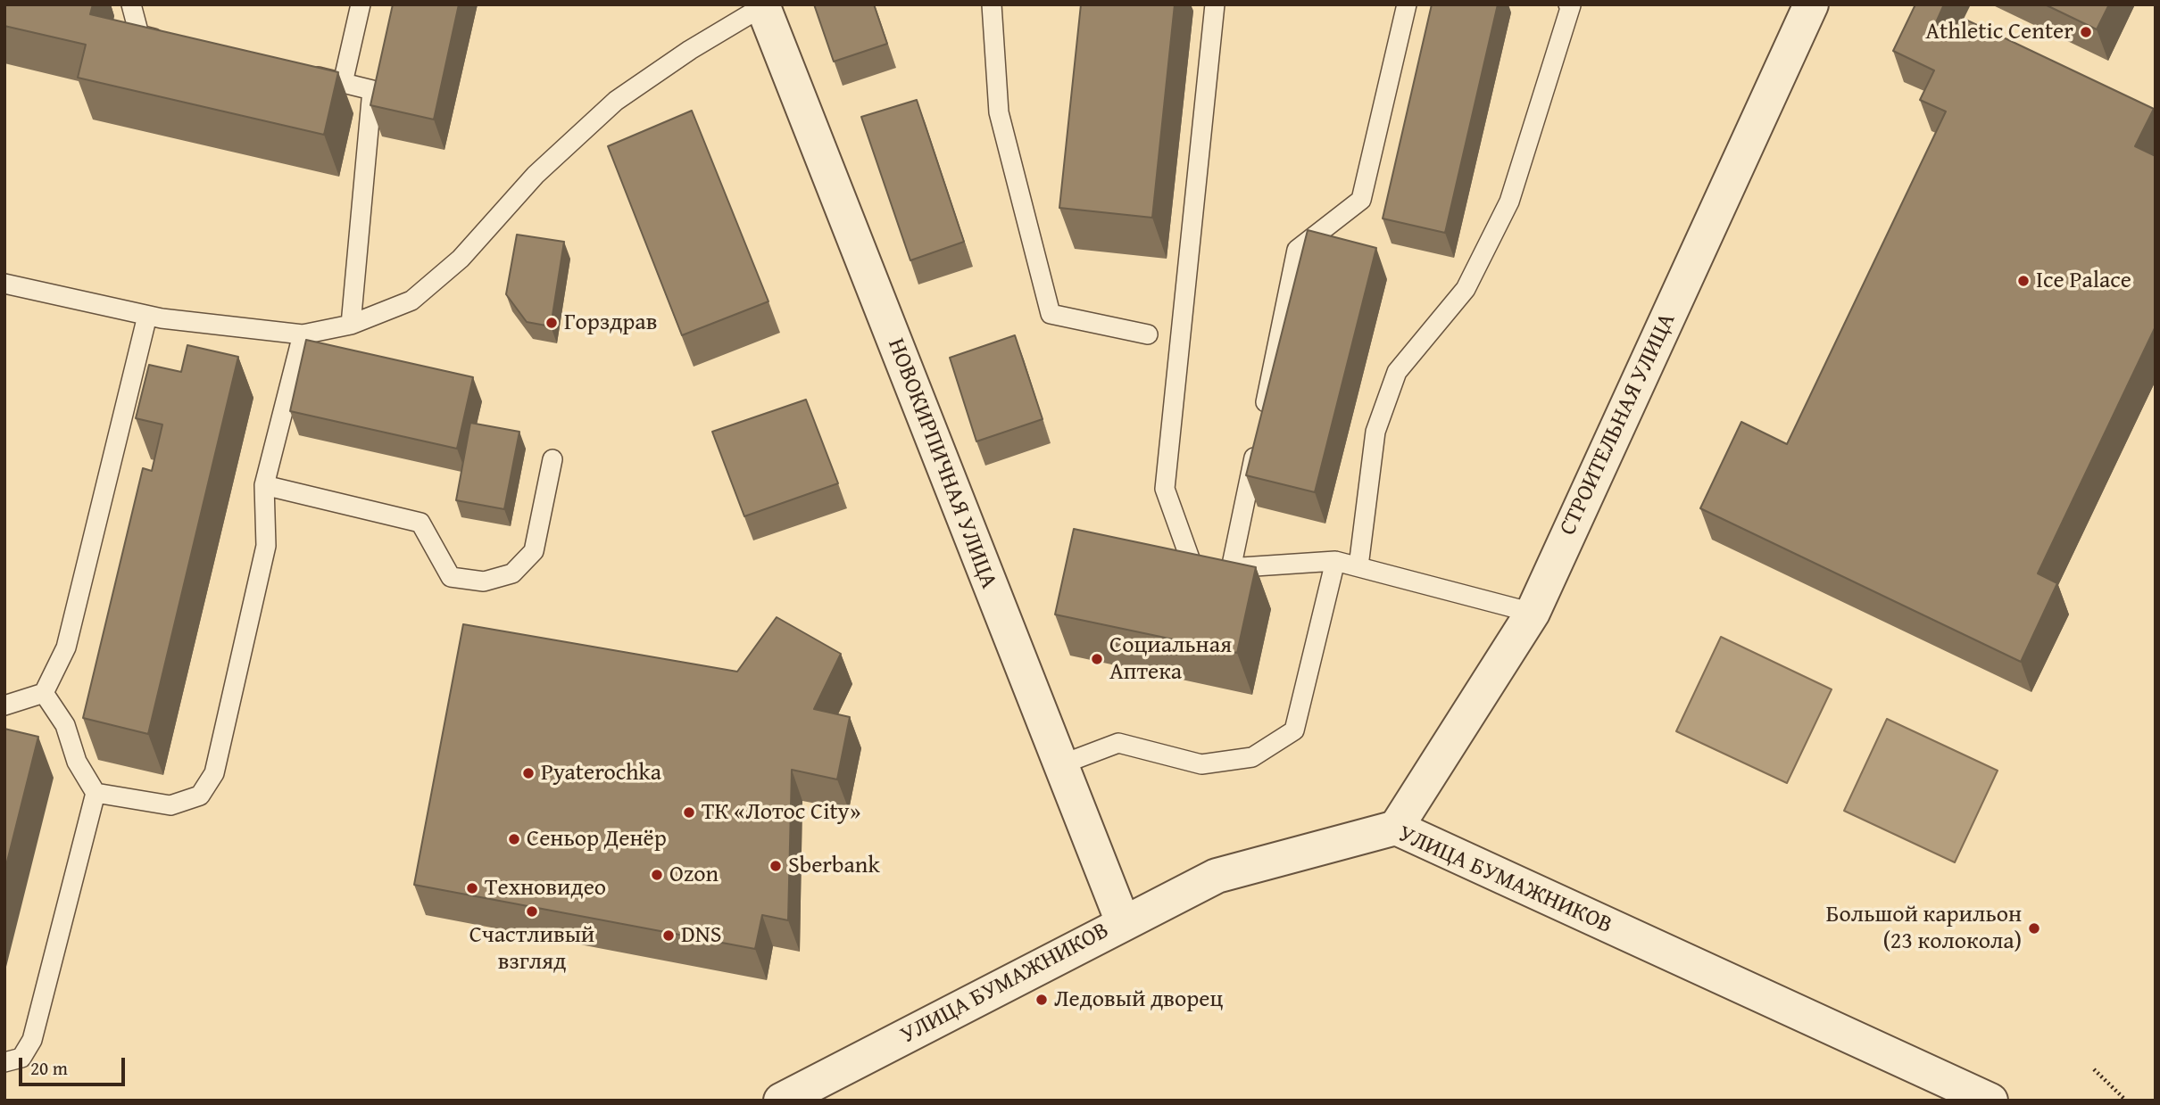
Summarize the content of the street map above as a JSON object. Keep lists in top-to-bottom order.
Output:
{
  "streets": {
    "street": ["СТРОИТЕЛЬНАЯ УЛИЦА", "НОВОКИРПИЧНАЯ УЛИЦА", "УЛИЦА БУМАЖНИКОВ"]
  },
  "crossings": [
    ["СТРОИТЕЛЬНАЯ УЛИЦА", "УЛИЦА БУМАЖНИКОВ"],
    ["НОВОКИРПИЧНАЯ УЛИЦА", "УЛИЦА БУМАЖНИКОВ"]
  ],
  "places": [
    "Athletic Center",
    "Ice Palace",
    "Горздрав",
    "Социальная Аптека",
    "Pyaterochka",
    "ТК «Лотос City»",
    "Сеньор Денёр",
    "Sberbank",
    "Ozon",
    "Техновидео",
    "Счастливый взгляд",
    "Большой карильон (23 колокола)",
    "DNS",
    "Ледовый дворец"
  ],
  "scale_bar": "20 m"
}
